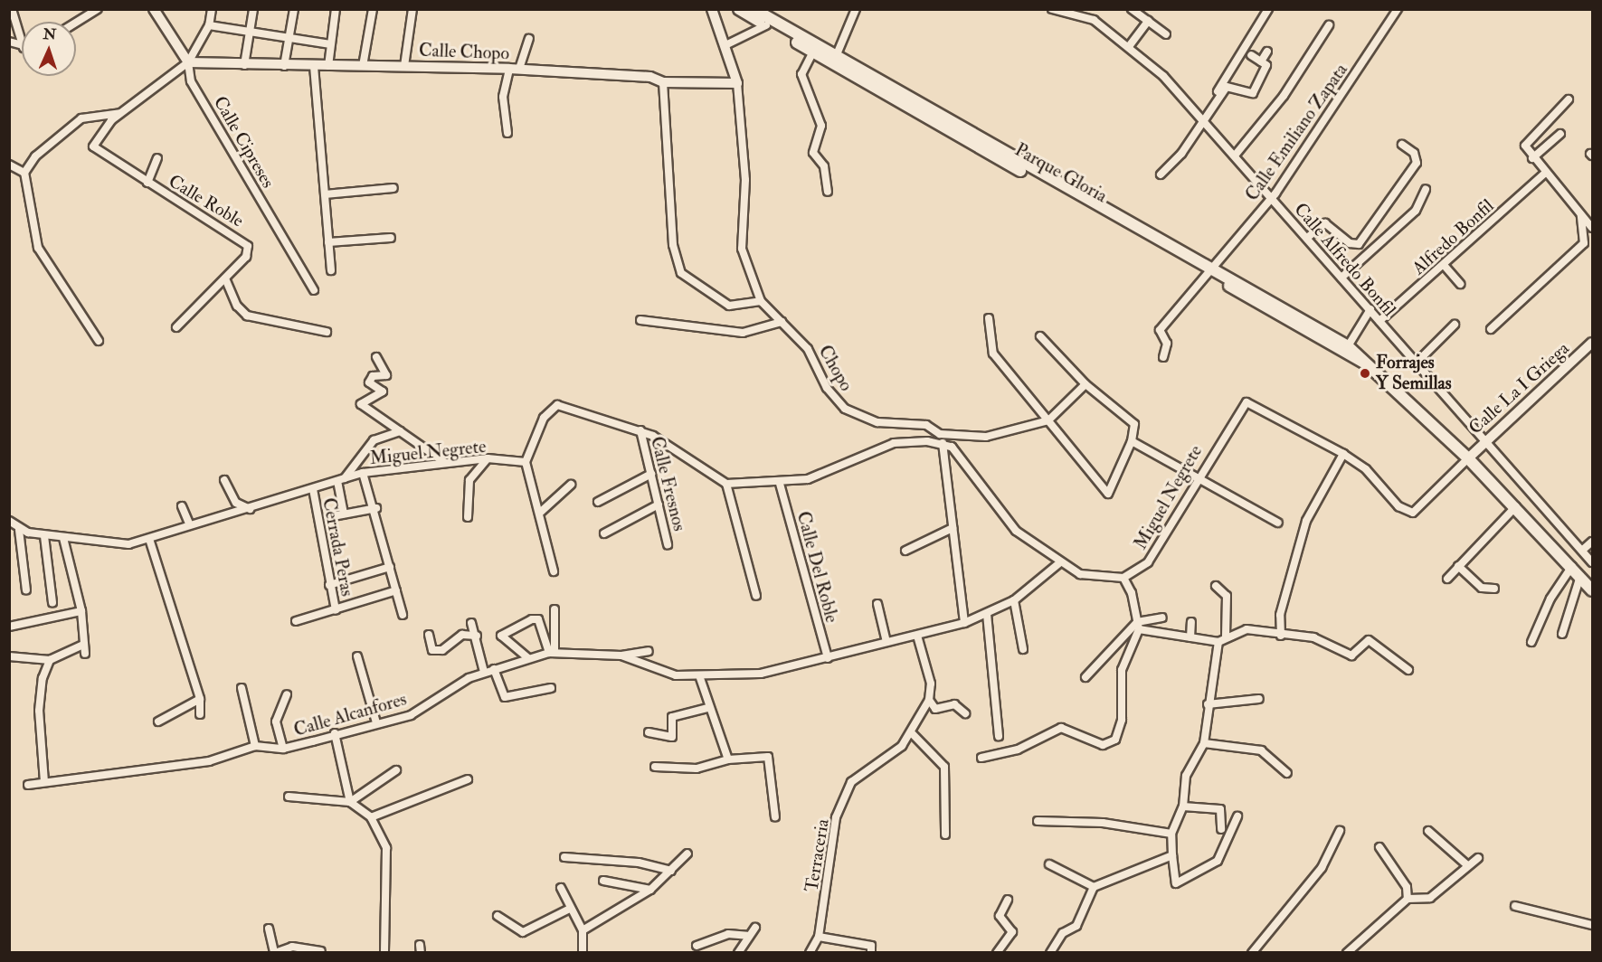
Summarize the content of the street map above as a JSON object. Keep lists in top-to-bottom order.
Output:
{
  "streets": {
    "main road": ["Parque Gloria"],
    "street": [
      "Calle Chopo",
      "Calle Emiliano Zapata",
      "Calle Cipreses",
      "Calle Roble",
      "Alfredo Bonfil",
      "Calle Alfredo Bonfil",
      "Chopo",
      "Calle La I Griega",
      "Miguel Negrete",
      "Calle Fresnos",
      "Cerrada Peras",
      "Calle Del Roble",
      "Calle Alcanfores",
      "Terraceria"
    ]
  },
  "crossings": [
    ["Calle Chopo", "Calle Cipreses"],
    ["Calle Chopo", "Chopo"],
    ["Calle Emiliano Zapata", "Parque Gloria"],
    ["Calle Emiliano Zapata", "Calle Alfredo Bonfil"],
    ["Parque Gloria", "Calle La I Griega"],
    ["Parque Gloria", "Miguel Negrete"],
    ["Alfredo Bonfil", "Calle Alfredo Bonfil"],
    ["Calle Alfredo Bonfil", "Calle La I Griega"],
    ["Calle La I Griega", "Miguel Negrete"],
    ["Miguel Negrete", "Cerrada Peras"],
    ["Calle Del Roble", "Calle Alcanfores"],
    ["Calle Alcanfores", "Terraceria"]
  ],
  "places": ["Forrajes Y Semillas"],
  "north": "top"
}
